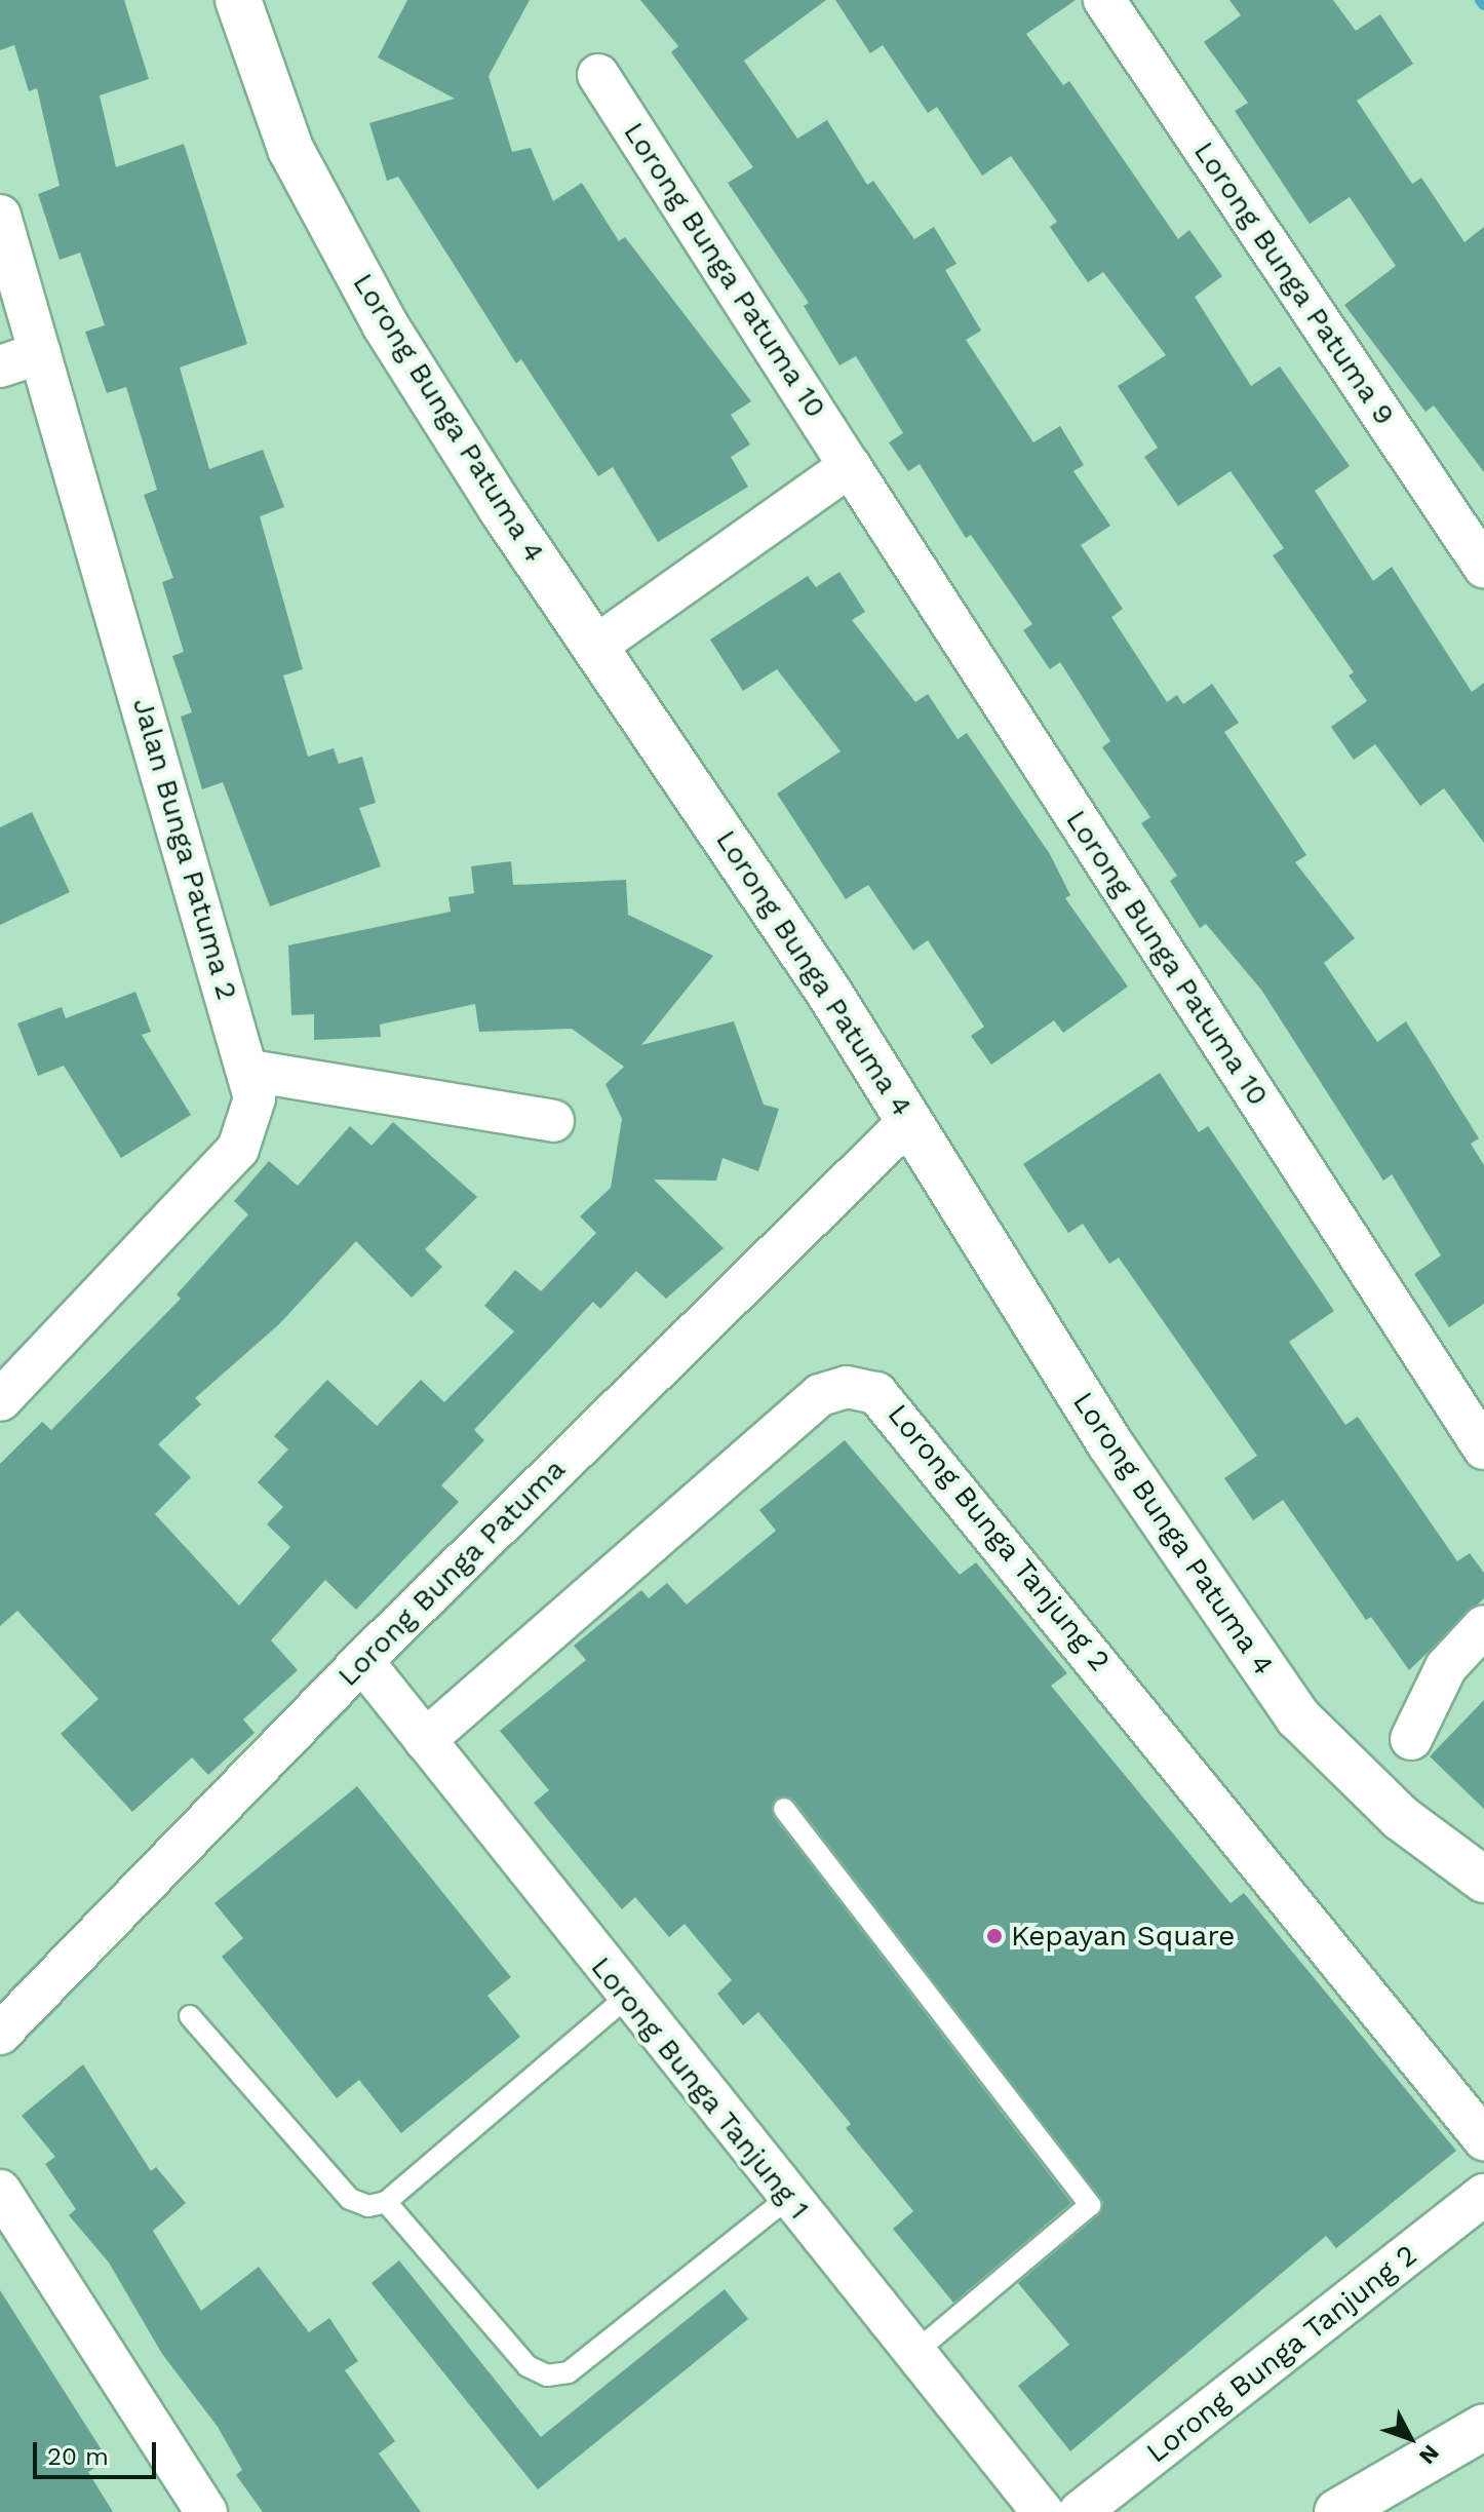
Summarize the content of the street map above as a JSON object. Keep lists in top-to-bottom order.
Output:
{
  "streets": {
    "street": [
      "Lorong Bunga Patuma 10",
      "Lorong Bunga Patuma 9",
      "Lorong Bunga Patuma 4",
      "Jalan Bunga Patuma 2",
      "Lorong Bunga Tanjung 2",
      "Lorong Bunga Patuma",
      "Lorong Bunga Tanjung 1"
    ]
  },
  "crossings": [
    ["Lorong Bunga Patuma 4", "Lorong Bunga Patuma"],
    ["Lorong Bunga Tanjung 2", "Lorong Bunga Tanjung 1"],
    ["Lorong Bunga Patuma", "Lorong Bunga Tanjung 1"]
  ],
  "places": ["Kepayan Square"],
  "scale_bar": "20 m",
  "north": "bottom right"
}
